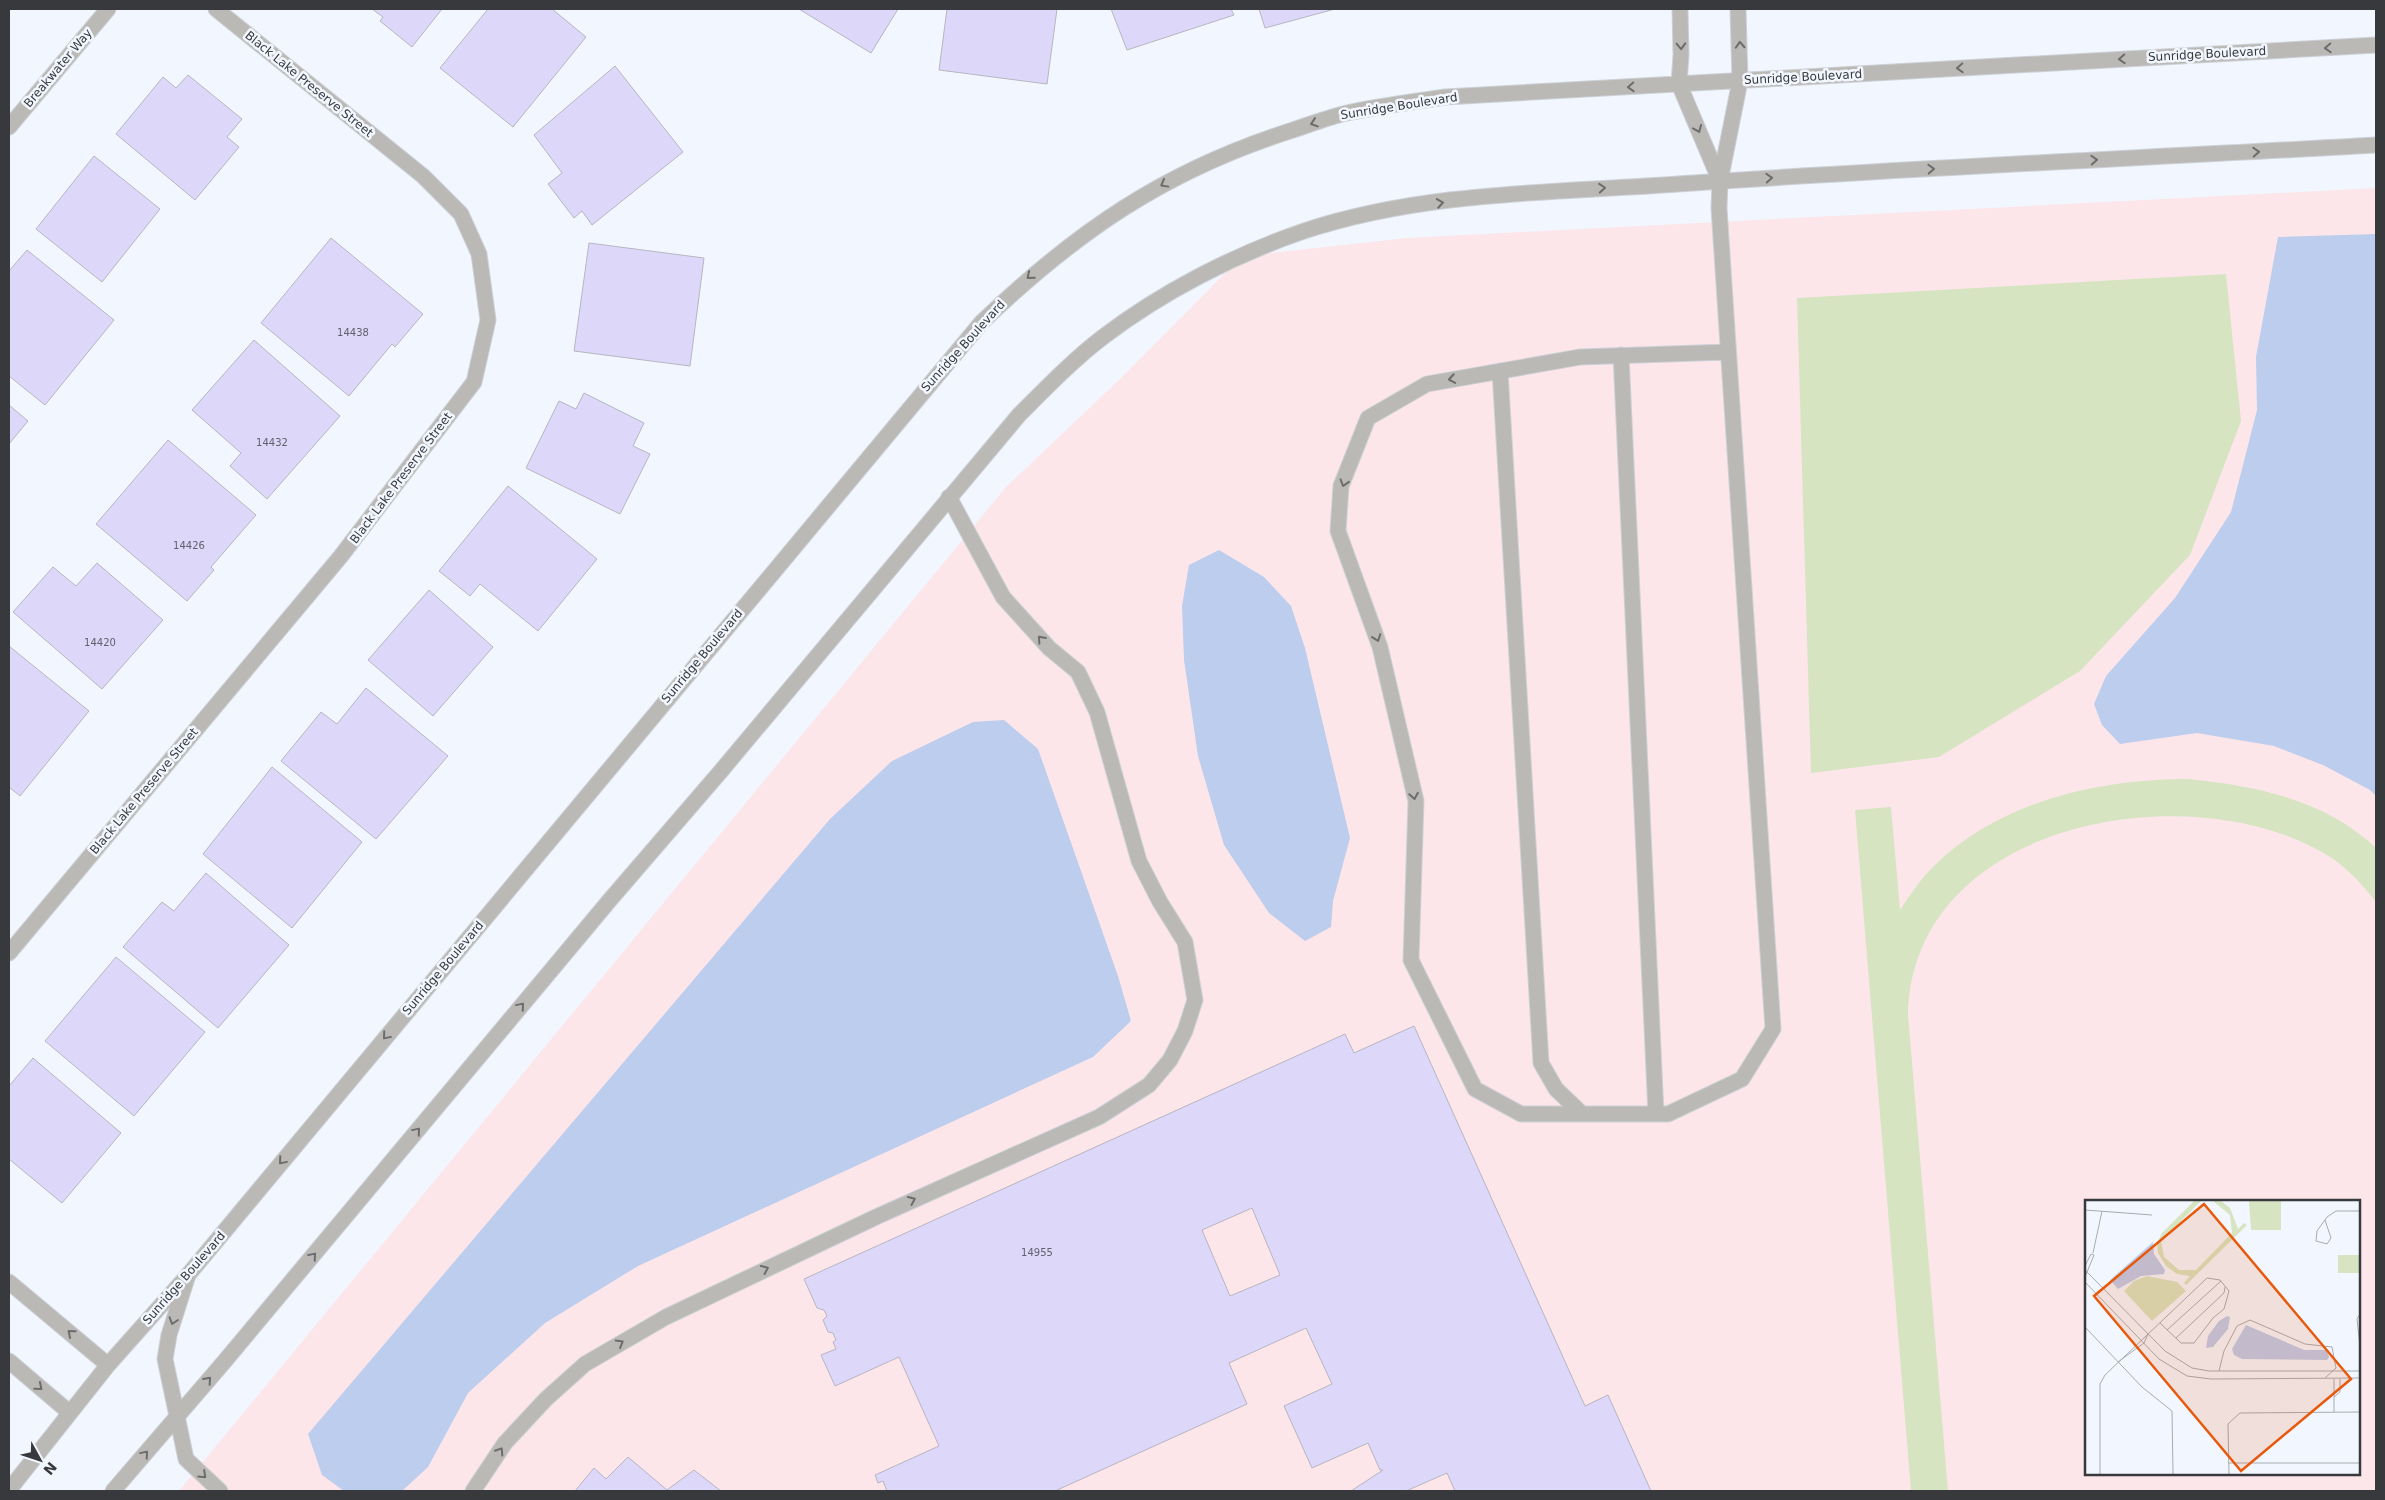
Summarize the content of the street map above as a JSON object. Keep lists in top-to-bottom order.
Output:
{
  "streets": {
    "street": ["Sunridge Boulevard", "Breakwater Way", "Black Lake Preserve Street"]
  },
  "house_numbers": [
    "14438",
    "14432",
    "14426",
    "14420",
    "14955"
  ],
  "north": "bottom right"
}
